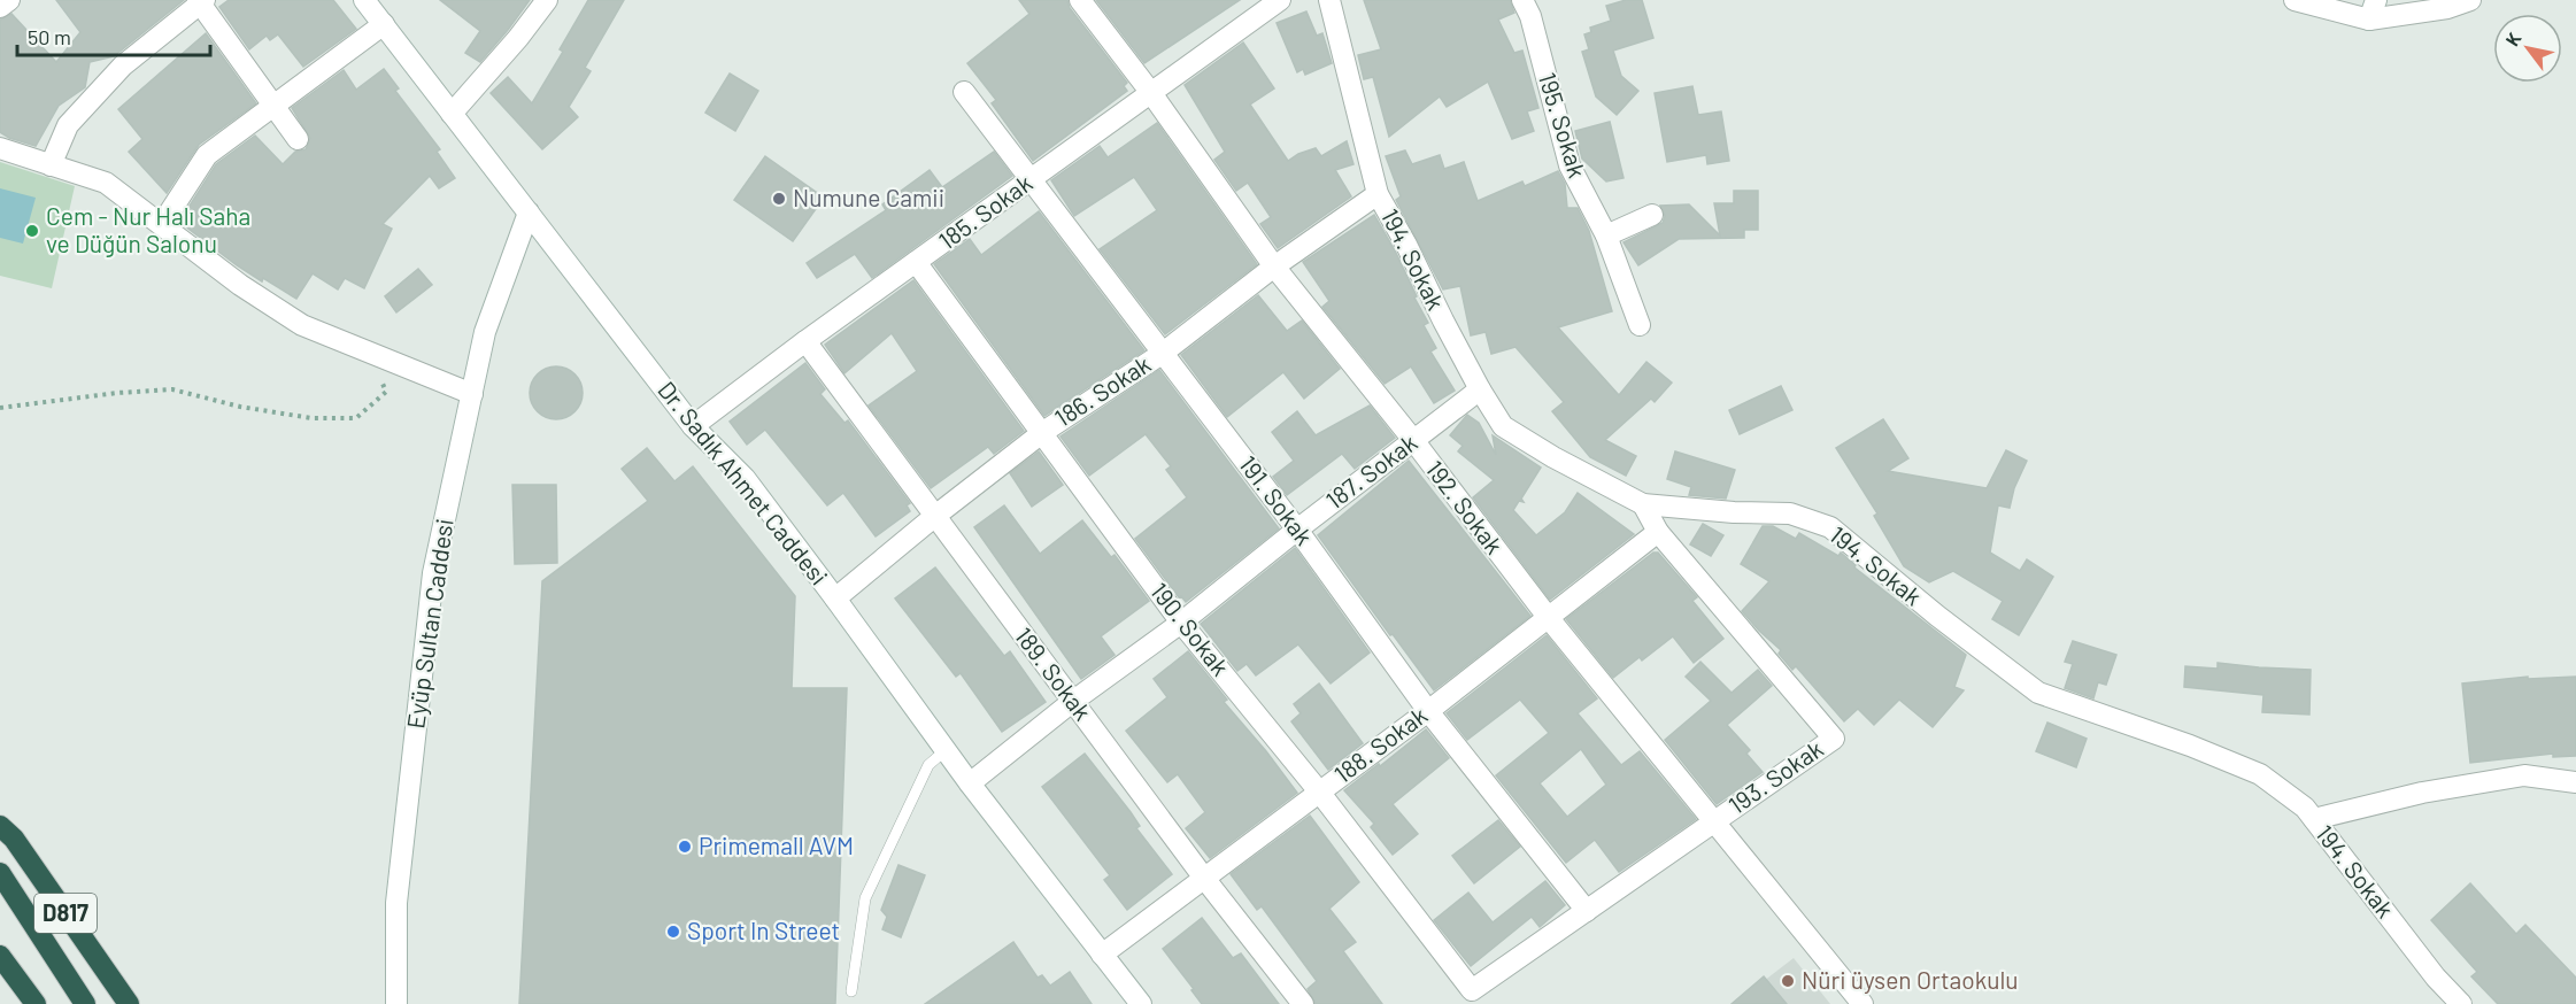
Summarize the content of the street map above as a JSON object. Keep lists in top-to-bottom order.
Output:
{
  "streets": {
    "highway": ["D817"],
    "street": [
      "195. Sokak",
      "185. Sokak",
      "194. Sokak",
      "186. Sokak",
      "187. Sokak",
      "Dr. Sadık Ahmet Caddesi",
      "191. Sokak",
      "192. Sokak",
      "Eyüp Sultan Caddesi",
      "190. Sokak",
      "189. Sokak",
      "188. Sokak",
      "193. Sokak"
    ]
  },
  "crossings": [
    ["185. Sokak", "Dr. Sadık Ahmet Caddesi"],
    ["185. Sokak", "191. Sokak"],
    ["185. Sokak", "192. Sokak"],
    ["185. Sokak", "190. Sokak"],
    ["185. Sokak", "189. Sokak"],
    ["194. Sokak", "186. Sokak"],
    ["194. Sokak", "187. Sokak"],
    ["194. Sokak", "193. Sokak"],
    ["186. Sokak", "Dr. Sadık Ahmet Caddesi"],
    ["186. Sokak", "191. Sokak"],
    ["186. Sokak", "192. Sokak"],
    ["186. Sokak", "190. Sokak"],
    ["186. Sokak", "189. Sokak"],
    ["187. Sokak", "Dr. Sadık Ahmet Caddesi"],
    ["187. Sokak", "191. Sokak"],
    ["187. Sokak", "192. Sokak"],
    ["187. Sokak", "190. Sokak"],
    ["187. Sokak", "189. Sokak"],
    ["Dr. Sadık Ahmet Caddesi", "Eyüp Sultan Caddesi"],
    ["Dr. Sadık Ahmet Caddesi", "188. Sokak"],
    ["191. Sokak", "188. Sokak"],
    ["191. Sokak", "193. Sokak"],
    ["192. Sokak", "188. Sokak"],
    ["192. Sokak", "193. Sokak"],
    ["190. Sokak", "188. Sokak"],
    ["190. Sokak", "193. Sokak"],
    ["189. Sokak", "188. Sokak"],
    ["188. Sokak", "193. Sokak"]
  ],
  "places": [
    "Numune Camii",
    "Cem - Nur Halı Saha ve Düğün Salonu",
    "Primemall AVM",
    "Sport In Street",
    "Nüri üysen Ortaokulu"
  ],
  "scale_bar": "50 m",
  "north": "top left"
}
